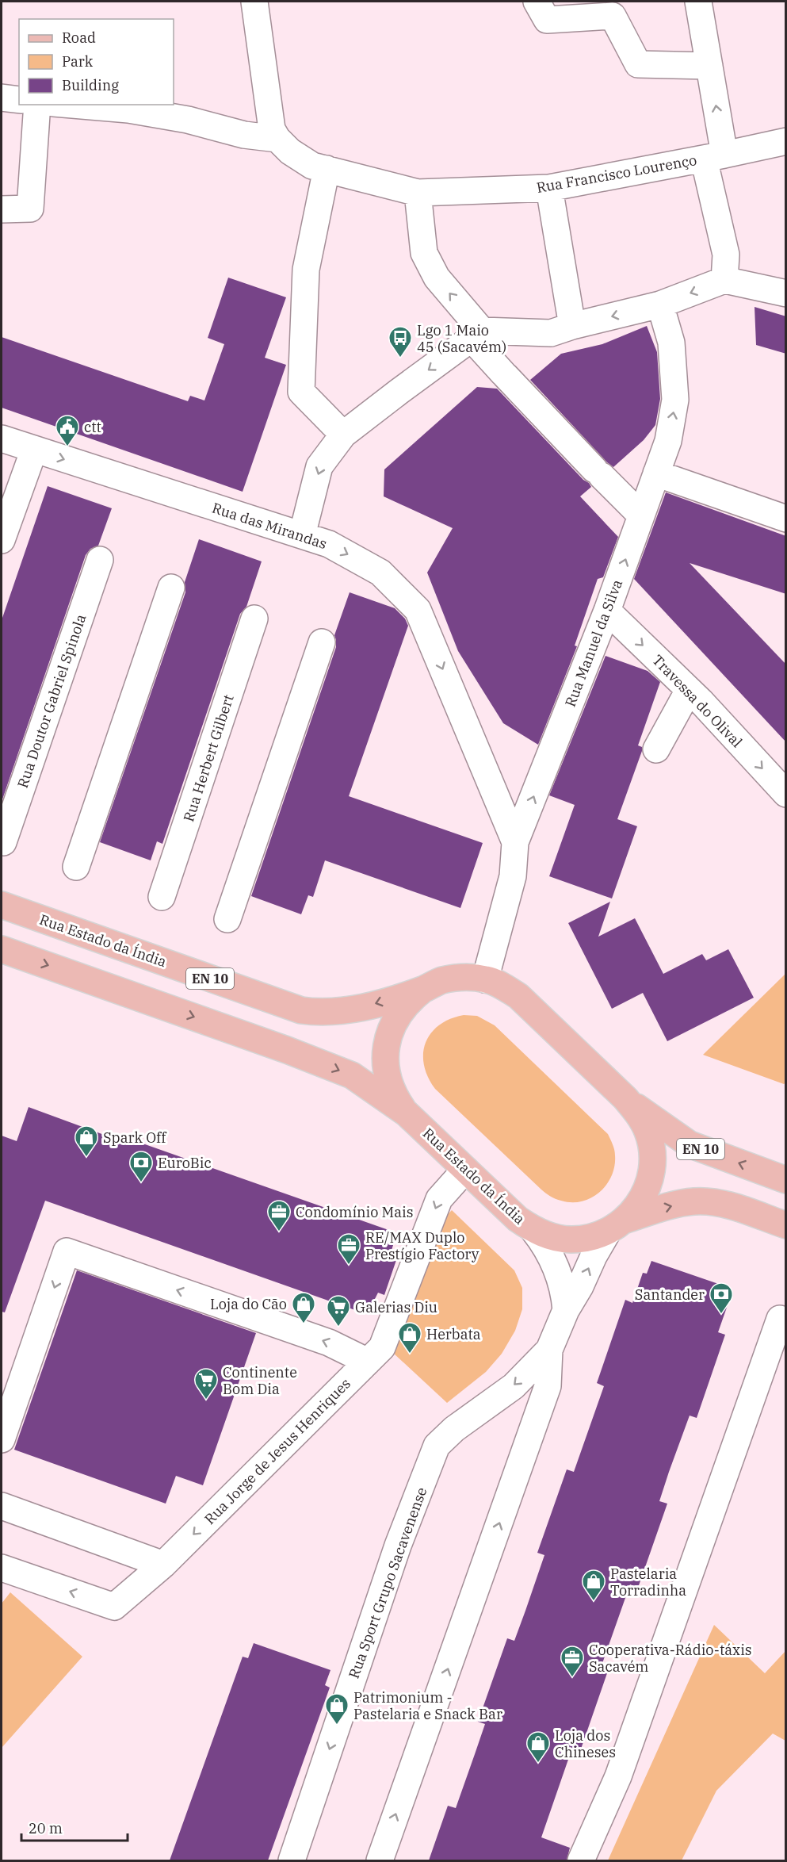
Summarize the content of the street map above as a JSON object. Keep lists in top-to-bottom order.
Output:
{
  "streets": {
    "main road": ["Rua Estado da Índia", "EN 10"],
    "street": [
      "Rua Francisco Lourenço",
      "Rua das Mirandas",
      "Rua Manuel da Silva",
      "Rua Doutor Gabriel Spinola",
      "Travessa do Olival",
      "Rua Herbert Gilbert",
      "Rua Jorge de Jesus Henriques",
      "Rua Sport Grupo Sacavenense"
    ]
  },
  "crossings": [
    ["Rua das Mirandas", "Rua Manuel da Silva"],
    ["Rua Manuel da Silva", "Travessa do Olival"],
    ["Rua Manuel da Silva", "Rua Estado da Índia"],
    ["Rua Estado da Índia", "Rua Jorge de Jesus Henriques"],
    ["Rua Estado da Índia", "Rua Sport Grupo Sacavenense"]
  ],
  "one_way": [
    "Rua das Mirandas",
    "Rua Manuel da Silva",
    "Travessa do Olival",
    "Rua Jorge de Jesus Henriques"
  ],
  "places": {
    "bus stop": ["Lgo 1 Maio 45 (Sacavém)"],
    "public building": ["ctt"],
    "shop": [
      "Spark Off",
      "Loja do Cão",
      "Herbata",
      "Pastelaria Torradinha",
      "Patrimonium - Pastelaria e Snack Bar",
      "Loja dos Chineses"
    ],
    "bank": ["EuroBic", "Santander"],
    "office": ["Condomínio Mais", "RE/MAX Duplo Prestígio Factory", "Cooperativa-Rádio-táxis Sacavém"],
    "supermarket": ["Galerias Diu", "Continente Bom Dia"]
  },
  "legend": ["Road", "Park", "Building"],
  "scale_bar": "20 m"
}
